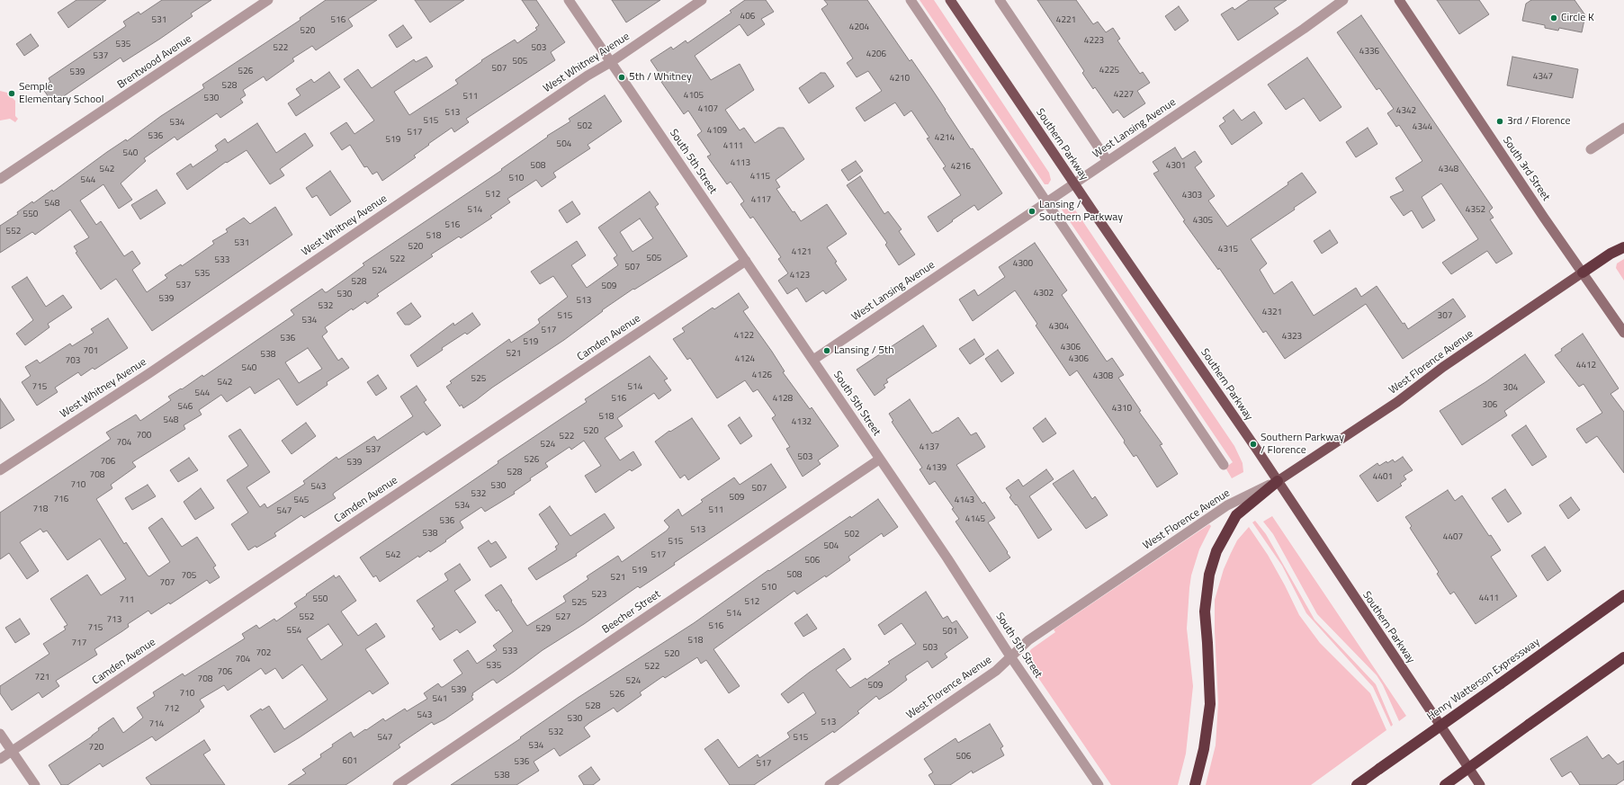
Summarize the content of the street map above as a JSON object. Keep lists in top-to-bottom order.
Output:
{
  "streets": {
    "highway": ["Henry Watterson Expressway"],
    "main road": ["Southern Parkway", "South 3rd Street", "West Florence Avenue"],
    "street": [
      "Brentwood Avenue",
      "West Whitney Avenue",
      "West Lansing Avenue",
      "South 5th Street",
      "Camden Avenue",
      "Beecher Street"
    ]
  },
  "crossings": [
    ["West Whitney Avenue", "South 5th Street"],
    ["West Lansing Avenue", "Southern Parkway"],
    ["West Lansing Avenue", "South 5th Street"],
    ["Southern Parkway", "West Florence Avenue"],
    ["South 5th Street", "Camden Avenue"],
    ["South 5th Street", "West Florence Avenue"],
    ["South 5th Street", "Beecher Street"],
    ["South 3rd Street", "West Florence Avenue"]
  ],
  "places": [
    "Circle K",
    "5th / Whitney",
    "Semple Elementary School",
    "3rd / Florence",
    "Lansing / Southern Parkway",
    "Lansing / 5th",
    "Southern Parkway / Florence"
  ],
  "house_numbers": [
    "406",
    "531",
    "516",
    "4221",
    "4204",
    "520",
    "4223",
    "535",
    "522",
    "503",
    "4336",
    "4206",
    "537",
    "505",
    "507",
    "4225",
    "526",
    "539",
    "4347",
    "4210",
    "528",
    "4227",
    "4105",
    "511",
    "530",
    "4107",
    "4342",
    "513",
    "515",
    "534",
    "502",
    "4344",
    "4109",
    "517",
    "536",
    "4214",
    "519",
    "504",
    "4111",
    "540",
    "4113",
    "508",
    "4301",
    "4216",
    "542",
    "4348",
    "4115",
    "510",
    "544",
    "512",
    "4303",
    "4117",
    "548",
    "514",
    "4352",
    "550",
    "4305",
    "516",
    "552",
    "518",
    "531",
    "520",
    "4315",
    "4121",
    "505",
    "522",
    "533",
    "4300",
    "507",
    "524",
    "535",
    "4123",
    "528",
    "537",
    "509",
    "4302",
    "530",
    "539",
    "513",
    "532",
    "4321",
    "515",
    "307",
    "534",
    "4304",
    "517",
    "4122",
    "4323",
    "536",
    "519",
    "4306",
    "701",
    "521",
    "538",
    "4124",
    "4306",
    "703",
    "4412",
    "540",
    "4126",
    "4308",
    "525",
    "542",
    "715",
    "514",
    "304",
    "544",
    "516",
    "4128",
    "306",
    "546",
    "4310",
    "518",
    "548",
    "4132",
    "520",
    "700",
    "522",
    "704",
    "524",
    "4137",
    "537",
    "503",
    "526",
    "706",
    "539",
    "4139",
    "528",
    "708",
    "4401",
    "710",
    "530",
    "543",
    "507",
    "532",
    "509",
    "716",
    "545",
    "4143",
    "534",
    "718",
    "511",
    "547",
    "4145",
    "536",
    "513",
    "538",
    "502",
    "4407",
    "515",
    "504",
    "542",
    "517",
    "506",
    "519",
    "508",
    "705",
    "521",
    "707",
    "510",
    "523",
    "4411",
    "550",
    "711",
    "512",
    "525",
    "514",
    "552",
    "527",
    "713",
    "516",
    "715",
    "529",
    "554",
    "501",
    "518",
    "717",
    "503",
    "533",
    "702",
    "520",
    "704",
    "535",
    "522",
    "706",
    "721",
    "708",
    "524",
    "509",
    "539",
    "710",
    "526",
    "541",
    "528",
    "712",
    "543",
    "530",
    "513",
    "714",
    "532",
    "547",
    "515",
    "534",
    "720",
    "506",
    "601",
    "536",
    "517",
    "538"
  ]
}
